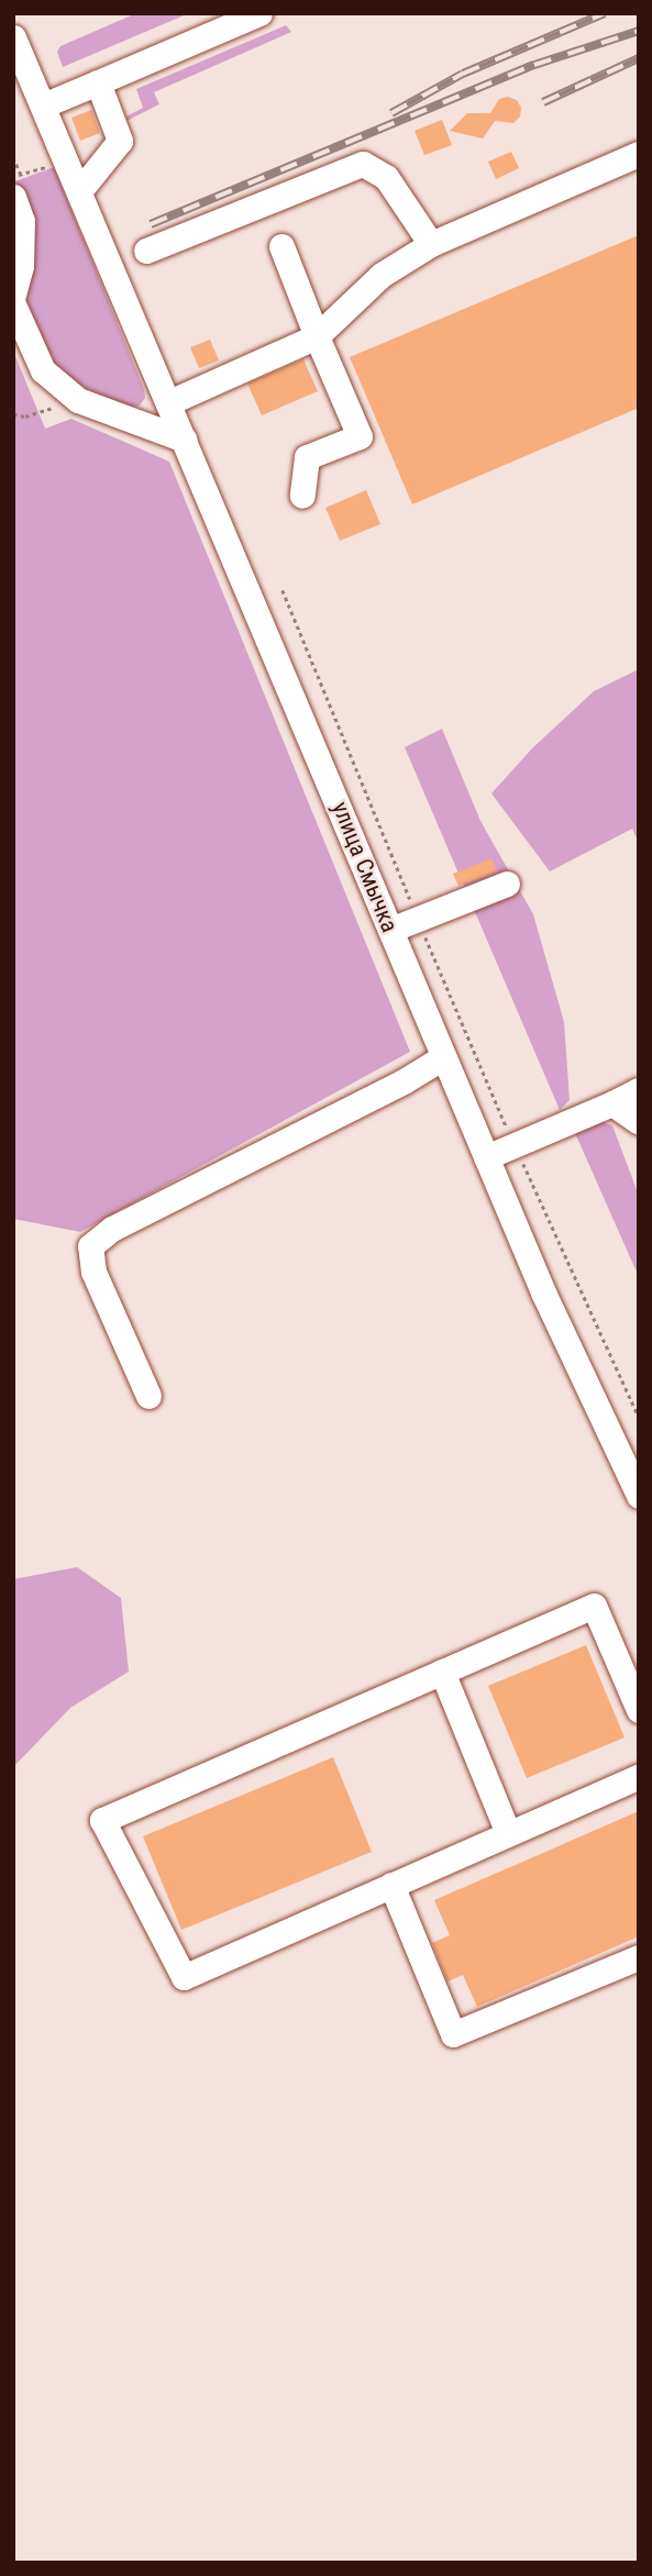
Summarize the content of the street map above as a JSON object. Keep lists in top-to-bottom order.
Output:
{
  "streets": {
    "street": ["улица Смычка"]
  }
}
